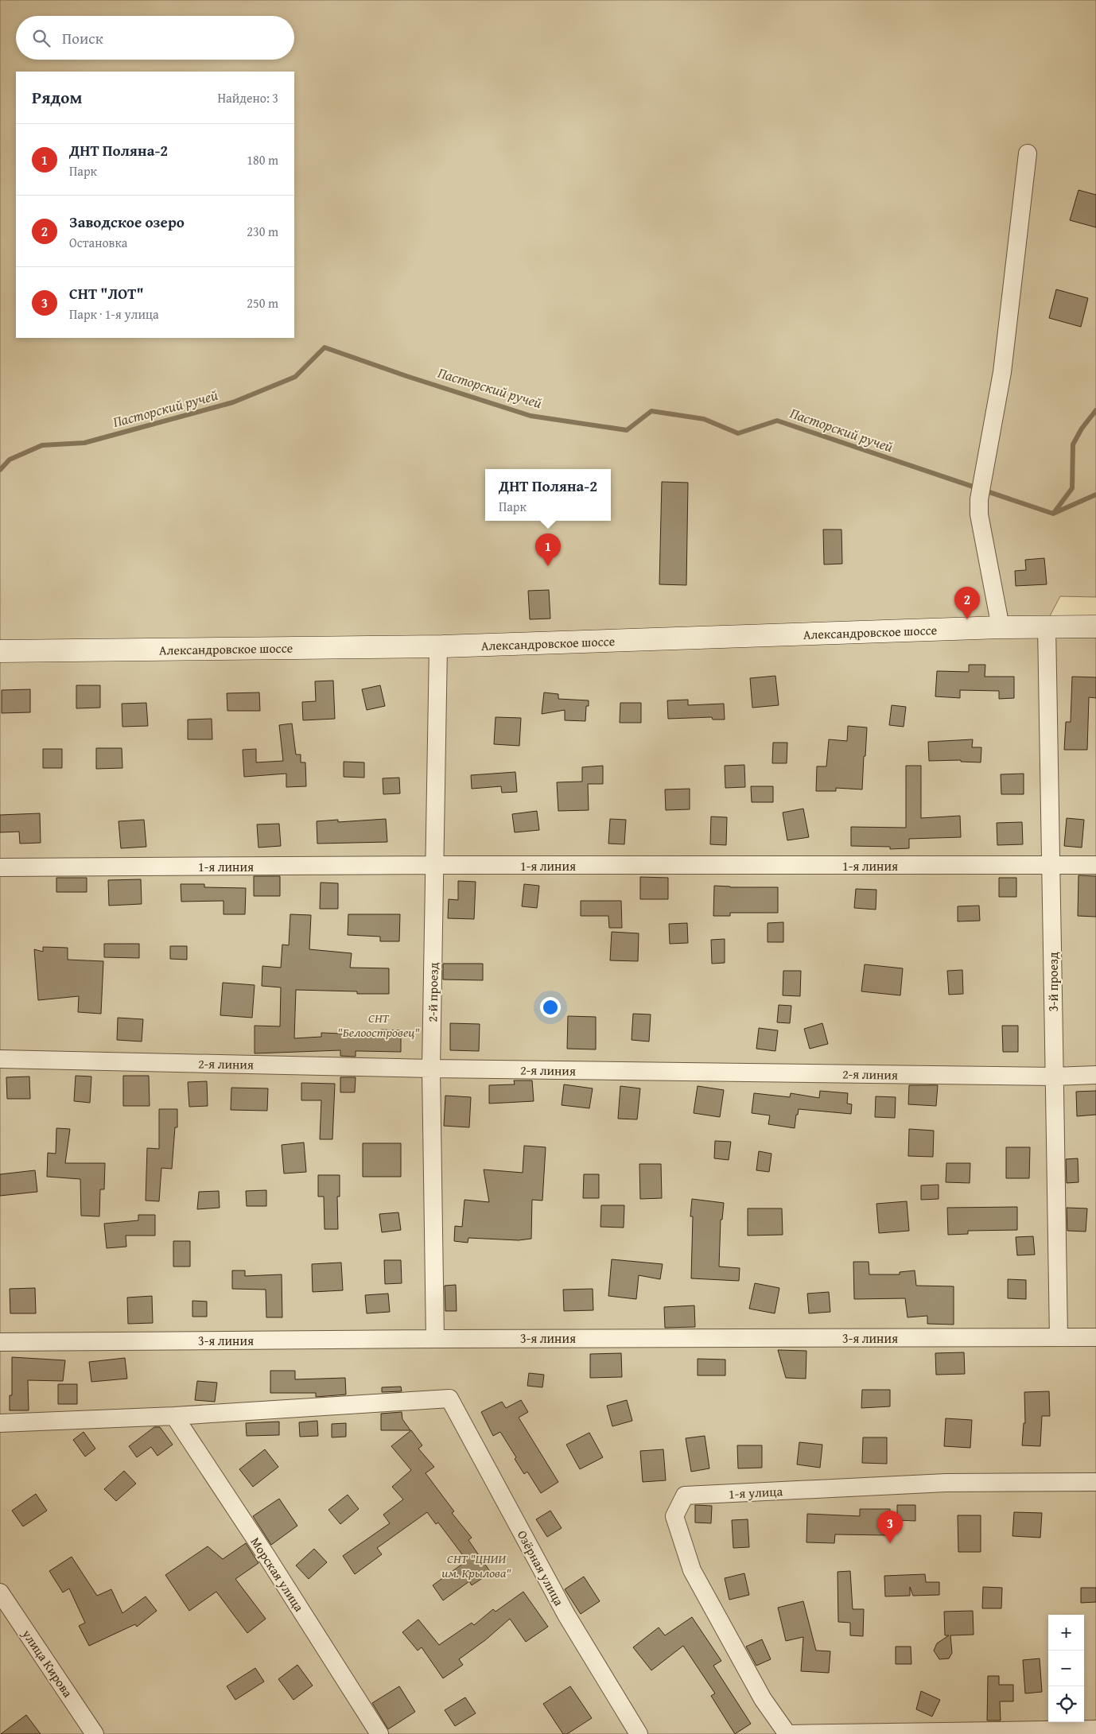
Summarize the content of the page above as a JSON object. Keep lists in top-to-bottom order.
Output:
{
  "streets": {
    "street": [
      "Александровское шоссе",
      "1-я линия",
      "3-й проезд",
      "2-й проезд",
      "2-я линия",
      "3-я линия",
      "1-я улица",
      "Озёрная улица",
      "Морская улица",
      "улица Кирова"
    ]
  },
  "crossings": [
    ["Александровское шоссе", "3-й проезд"],
    ["Александровское шоссе", "2-й проезд"],
    ["1-я линия", "3-й проезд"],
    ["1-я линия", "2-й проезд"],
    ["3-й проезд", "2-я линия"],
    ["3-й проезд", "3-я линия"],
    ["2-й проезд", "2-я линия"],
    ["2-й проезд", "3-я линия"],
    ["Озёрная улица", "Морская улица"]
  ],
  "water": ["Пасторский ручей"],
  "parks": ["СНТ \"Белоостровец\"", "СНТ \"ЦНИИ им. Крылова\""],
  "page": {
    "search": "Поиск",
    "heading": ["Рядом", "Найдено: 3"],
    "list": [
      {
        "mark": "1",
        "name": "ДНТ Поляна-2",
        "note": "Парк",
        "value": "180 m"
      },
      {
        "mark": "2",
        "name": "Заводское озеро",
        "note": "Остановка",
        "value": "230 m"
      },
      {
        "mark": "3",
        "name": "СНТ \"ЛОТ\"",
        "note": "Парк · 1-я улица",
        "value": "250 m"
      }
    ],
    "popup": ["ДНТ Поляна-2", "Парк"],
    "pins": ["1", "2", "3"],
    "map_buttons": ["+", "−"]
  }
}
